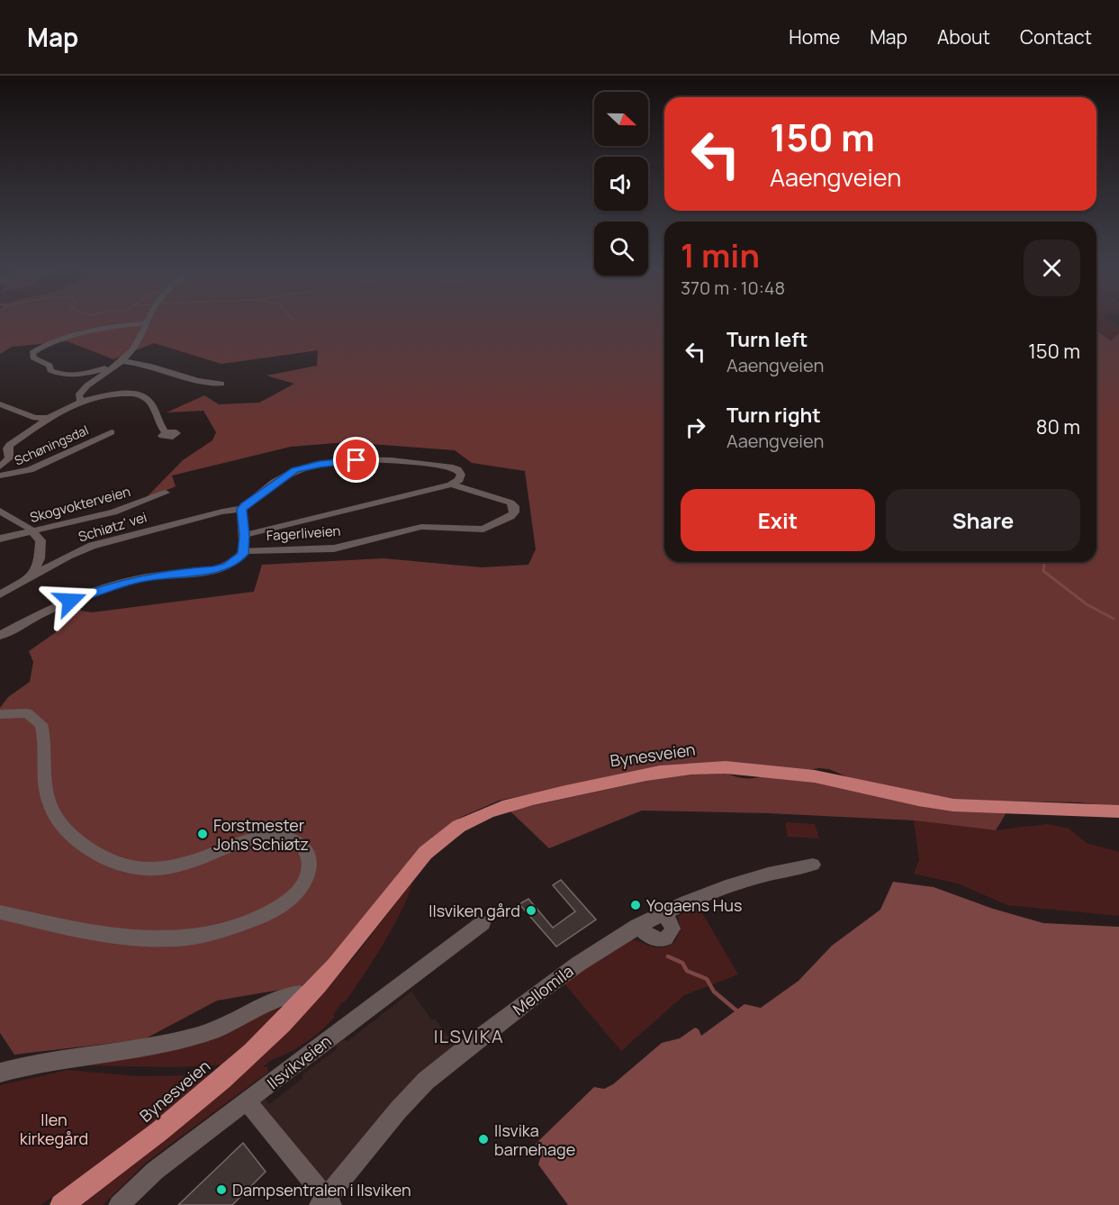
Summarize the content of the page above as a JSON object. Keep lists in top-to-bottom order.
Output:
{
  "streets": {
    "main road": ["Bynesveien"],
    "street": [
      "Schøningsdal",
      "Skogvokterveien",
      "Schiøtz' vei",
      "Fagerliveien",
      "Mellomila",
      "Ilsvikveien"
    ]
  },
  "crossings": [
    ["Mellomila", "Ilsvikveien"]
  ],
  "districts": ["ILSVIKA"],
  "parks": ["Ilen kirkegård"],
  "places": [
    "Forstmester Johs Schiøtz",
    "Yogaens Hus",
    "Ilsviken gård",
    "Ilsvika barnehage",
    "Dampsentralen i Ilsviken"
  ],
  "north": "right",
  "page": {
    "header": "Map",
    "nav": [
      "Home",
      "Map",
      "About",
      "Contact"
    ],
    "turn": ["150 m", "Aaengveien"],
    "heading": ["1 min", "370 m · 10:48"],
    "list": [
      {
        "name": "Turn left",
        "note": "Aaengveien",
        "value": "150 m"
      },
      {
        "name": "Turn right",
        "note": "Aaengveien",
        "value": "80 m"
      }
    ],
    "buttons": ["Exit", "Share"]
  }
}
